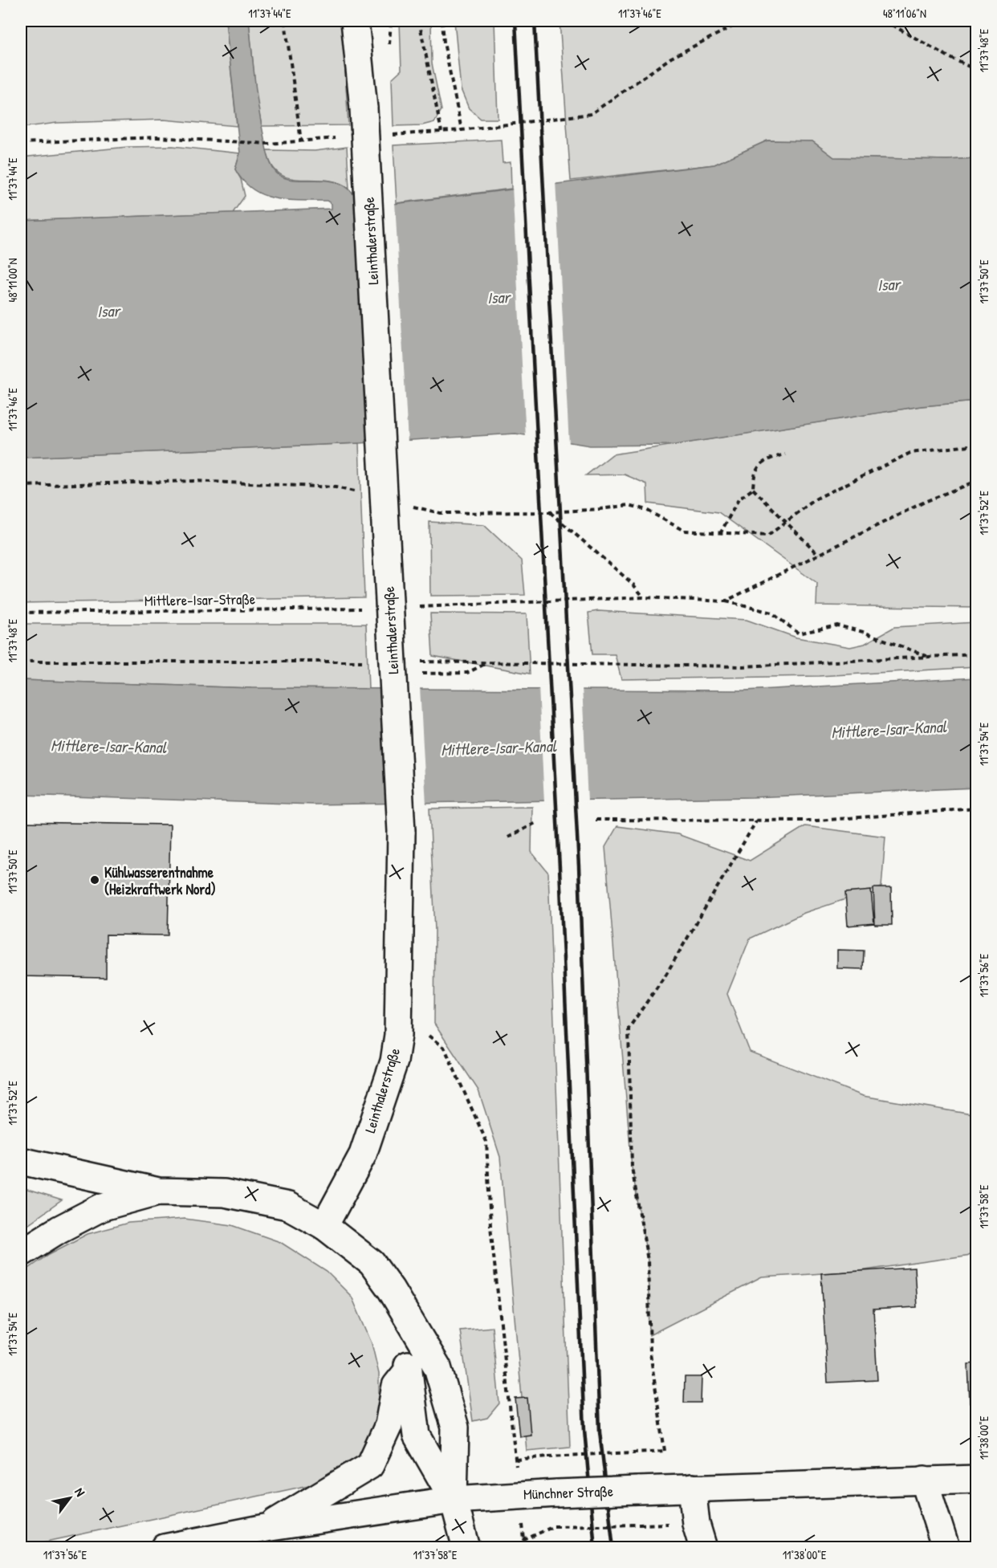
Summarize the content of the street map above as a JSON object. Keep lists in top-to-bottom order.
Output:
{
  "streets": {
    "main road": ["Leinthalerstraße", "Münchner Straße"],
    "path": ["Mittlere-Isar-Straße"]
  },
  "water": ["Isar", "Mittlere-Isar-Kanal"],
  "places": ["Kühlwasserentnahme (Heizkraftwerk Nord)"],
  "north": "top right",
  "coordinates": [
    "11°37'44\"E",
    "11°37'46\"E",
    "48°11'06\"N",
    "11°37'48\"E",
    "48°11'00\"N",
    "11°37'50\"E",
    "11°37'52\"E",
    "11°37'54\"E",
    "11°37'56\"E",
    "11°37'58\"E",
    "11°38'00\"E"
  ]
}
